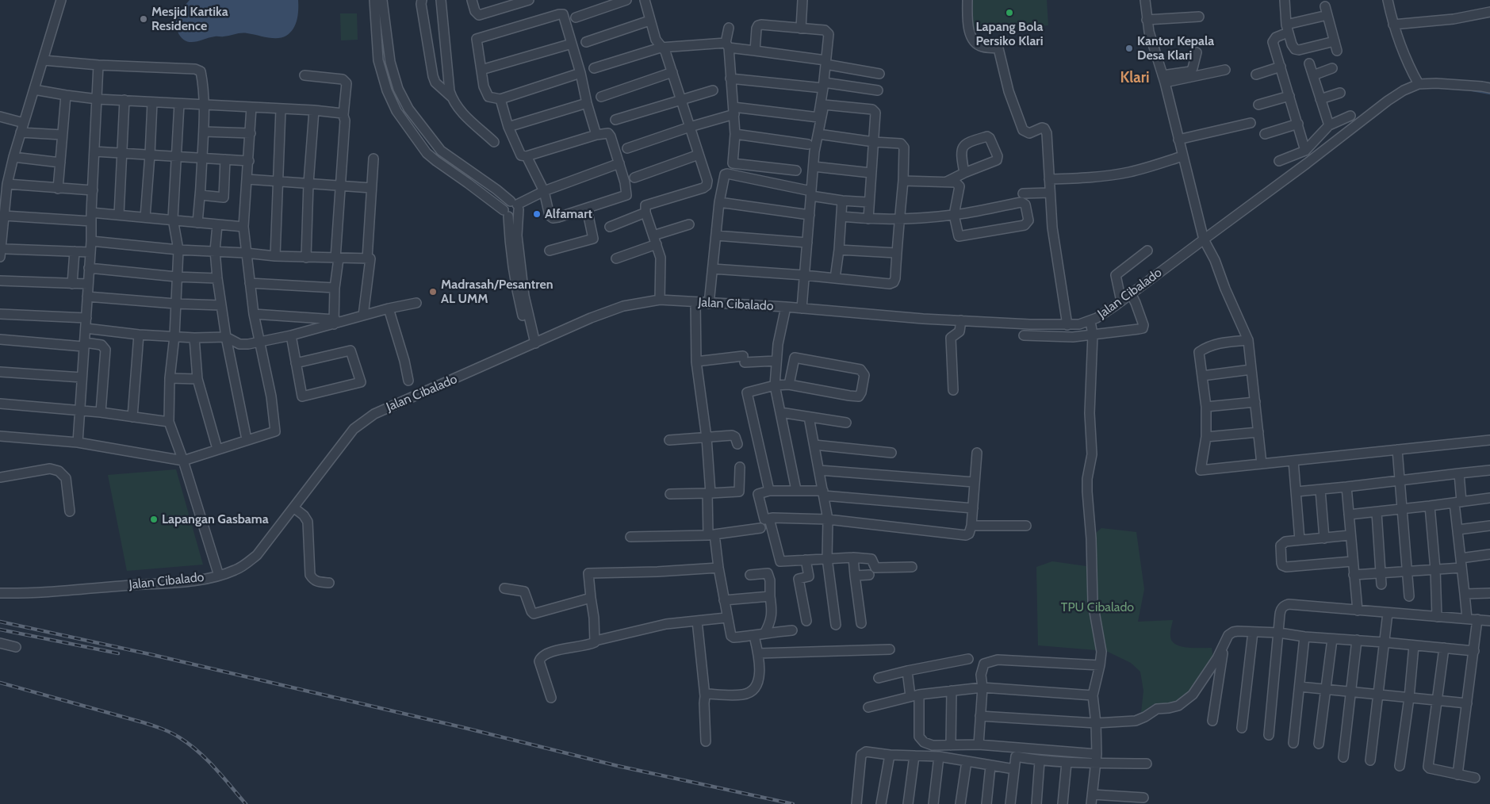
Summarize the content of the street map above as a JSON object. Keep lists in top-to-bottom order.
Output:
{
  "streets": {
    "street": ["Jalan Cibalado"]
  },
  "districts": ["Klari"],
  "parks": ["TPU Cibalado"],
  "places": [
    "Lapang Bola Persiko Klari",
    "Mesjid Kartika Residence",
    "Kantor Kepala Desa Klari",
    "Alfamart",
    "Madrasah/Pesantren AL UMM",
    "Lapangan Gasbama"
  ]
}
